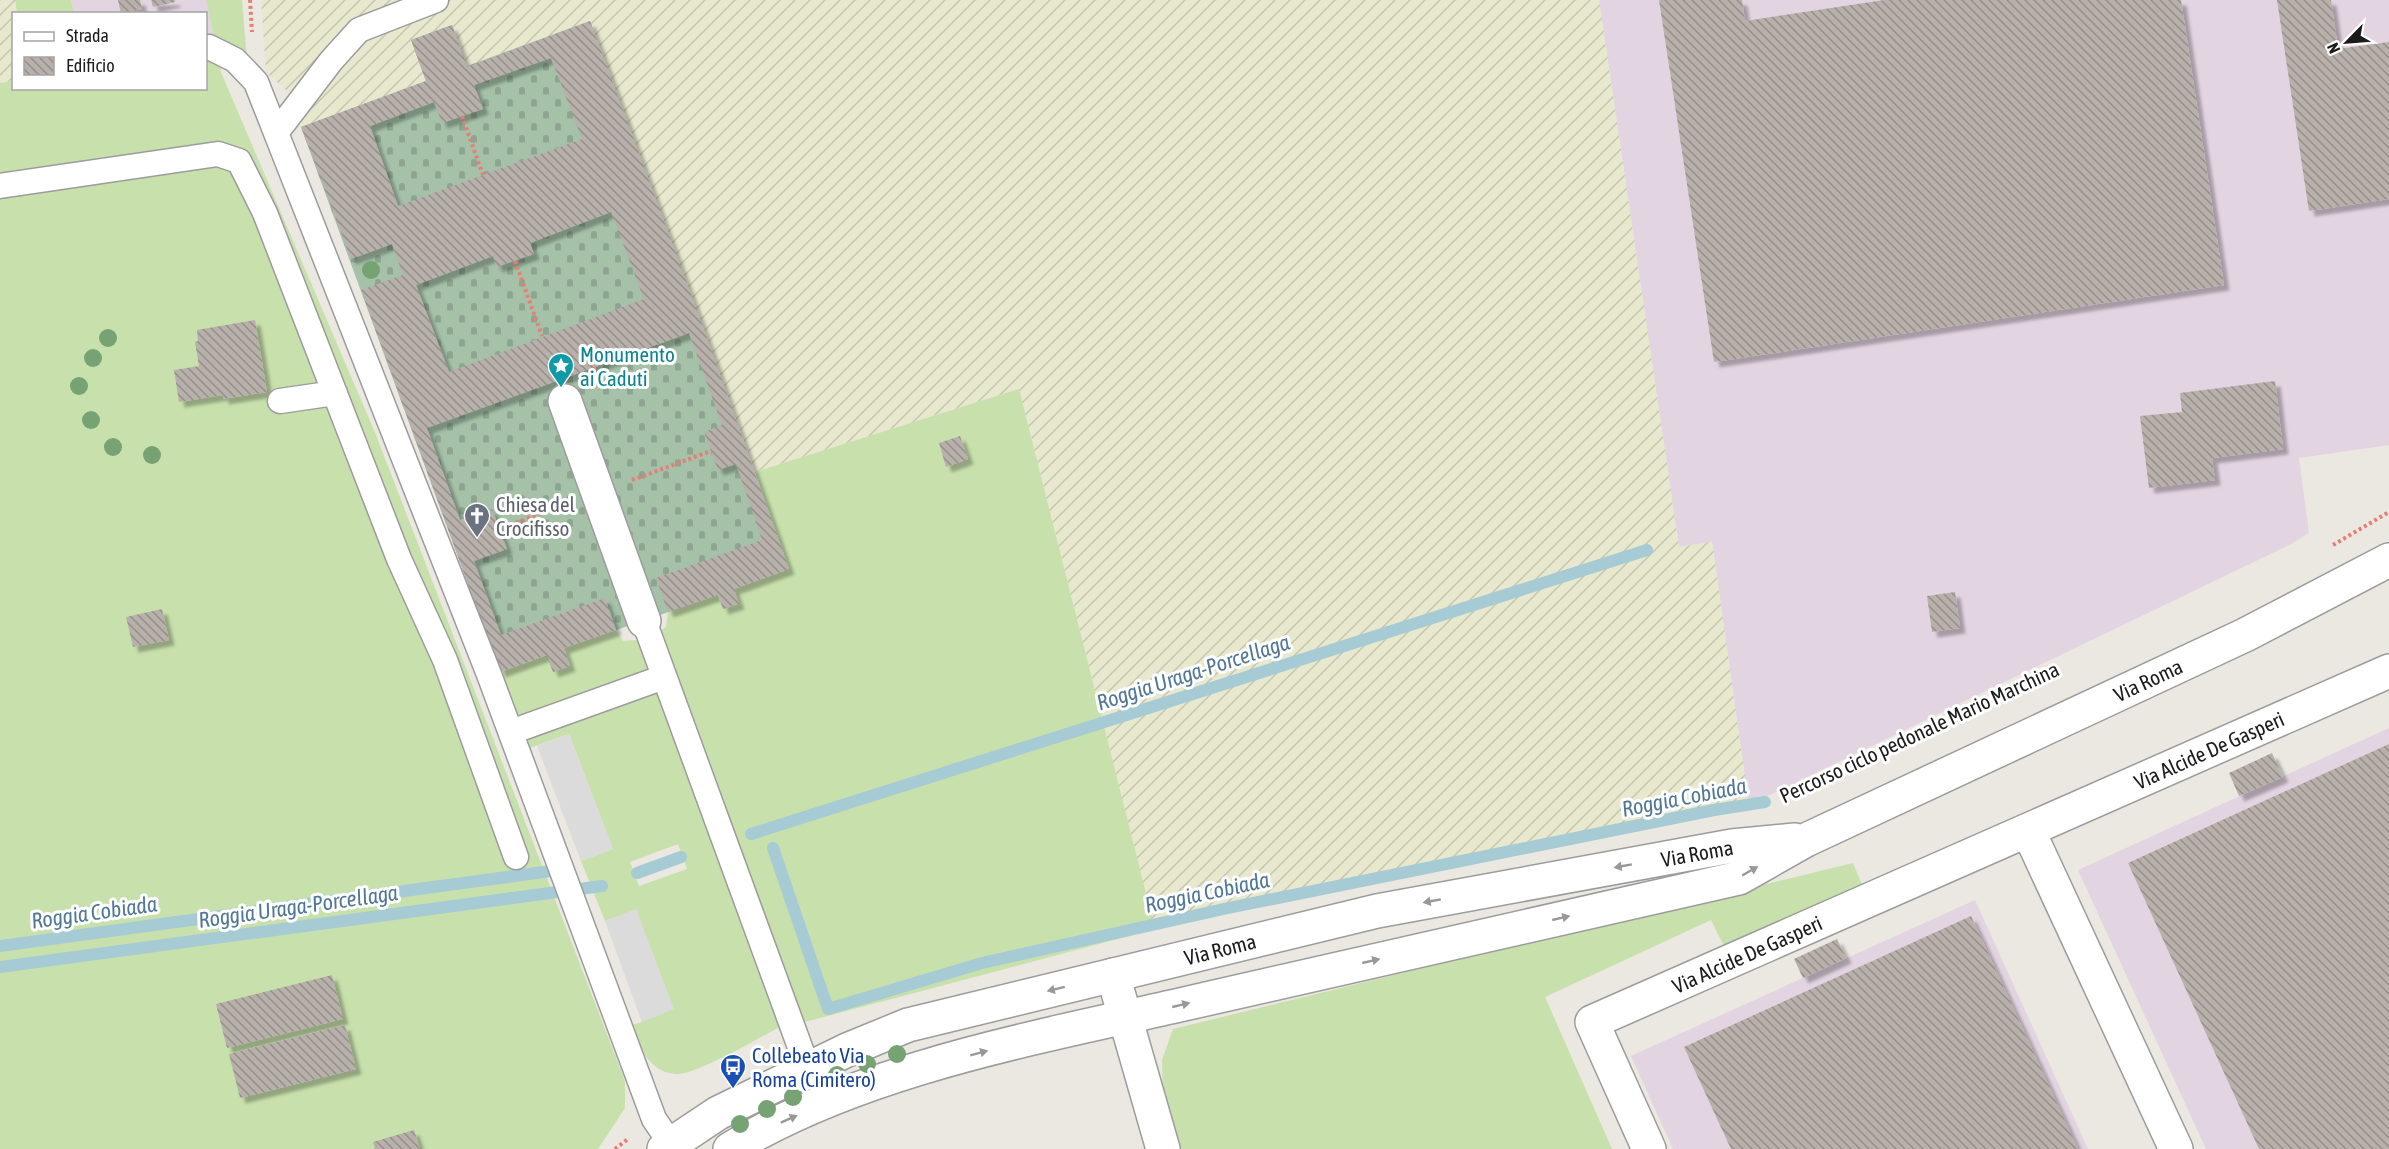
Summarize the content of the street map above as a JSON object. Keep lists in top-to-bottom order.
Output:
{
  "streets": {
    "street": ["Via Roma", "Via Alcide De Gasperi"]
  },
  "water": ["Roggia Uraga-Porcellaga", "Roggia Cobiada"],
  "places": {
    "place": ["Monumento ai Caduti"],
    "church": ["Chiesa del Crocifisso"],
    "bus stop": ["Collebeato Via Roma (Cimitero)"]
  },
  "legend": ["Strada", "Edificio"],
  "north": "bottom left"
}
